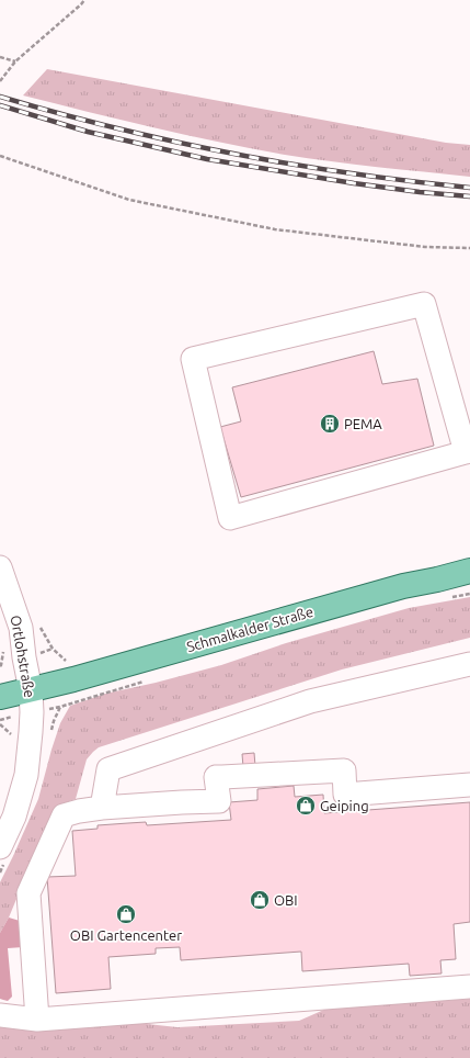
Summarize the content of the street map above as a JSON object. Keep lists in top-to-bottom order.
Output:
{
  "streets": {
    "main road": ["Schmalkalder Straße"],
    "street": ["Ortlohstraße"]
  },
  "crossings": [
    ["Schmalkalder Straße", "Ortlohstraße"]
  ],
  "places": {
    "building": ["PEMA"],
    "shop": ["Geiping", "OBI", "OBI Gartencenter"]
  }
}
